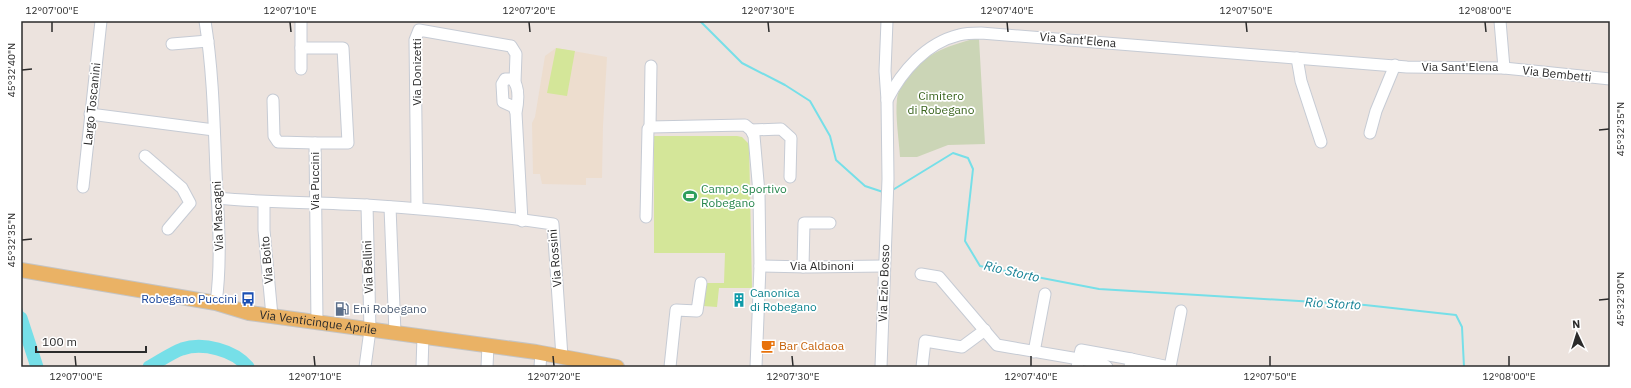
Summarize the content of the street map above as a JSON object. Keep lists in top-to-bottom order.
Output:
{
  "streets": {
    "main road": ["Via Venticinque Aprile"],
    "street": [
      "Via Sant'Elena",
      "Via Donizetti",
      "Via Bembetti",
      "Largo Toscanini",
      "Via Puccini",
      "Via Mascagni",
      "Via Rossini",
      "Via Boito",
      "Via Albinoni",
      "Via Bellini",
      "Via Ezio Bosso"
    ]
  },
  "crossings": [
    ["Via Sant'Elena", "Via Bembetti"],
    ["Via Sant'Elena", "Via Ezio Bosso"],
    ["Via Donizetti", "Via Rossini"],
    ["Via Puccini", "Via Venticinque Aprile"],
    ["Via Mascagni", "Via Venticinque Aprile"],
    ["Via Rossini", "Via Venticinque Aprile"],
    ["Via Boito", "Via Venticinque Aprile"],
    ["Via Albinoni", "Via Ezio Bosso"],
    ["Via Bellini", "Via Venticinque Aprile"]
  ],
  "water": ["Rio Storto"],
  "parks": ["Cimitero di Robegano"],
  "places": {
    "sports": ["Campo Sportivo Robegano"],
    "bus stop": ["Robegano Puccini"],
    "building": ["Canonica di Robegano"],
    "fuel station": ["Eni Robegano"],
    "cafe": ["Bar Caldaoa"]
  },
  "scale_bar": "100 m",
  "north": "top",
  "coordinates": [
    "12°07'00\"E",
    "12°07'10\"E",
    "12°07'20\"E",
    "12°07'30\"E",
    "12°07'40\"E",
    "12°07'50\"E",
    "12°08'00\"E",
    "45°32'40\"N",
    "45°32'35\"N",
    "45°32'30\"N"
  ]
}
